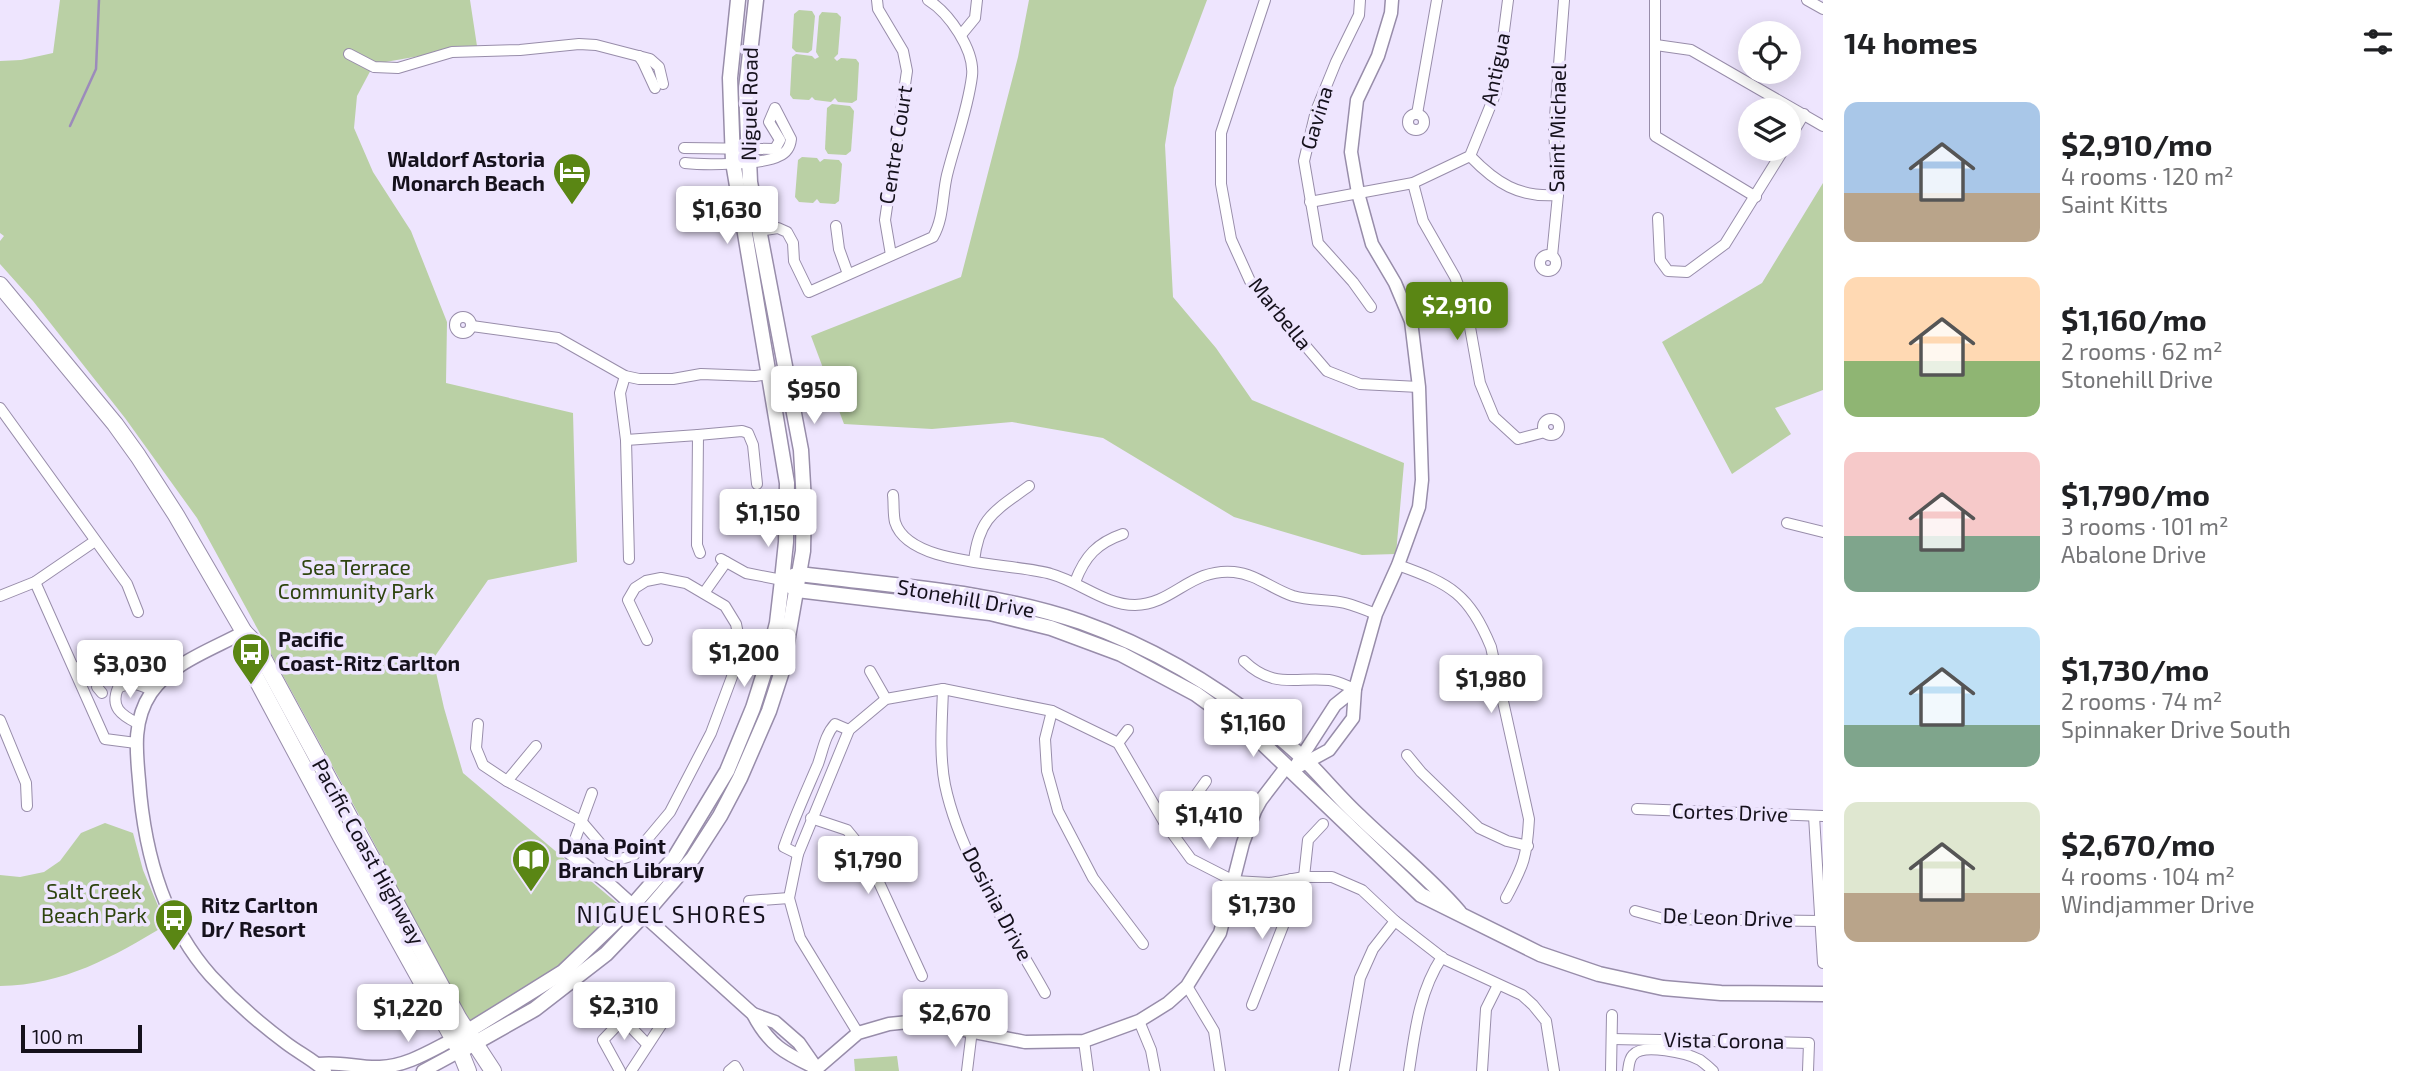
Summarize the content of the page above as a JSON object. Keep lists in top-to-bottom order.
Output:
{
  "streets": {
    "highway": ["Pacific Coast Highway"],
    "main road": ["Niguel Road", "Stonehill Drive"],
    "street": [
      "Antigua",
      "Gavina",
      "Saint Michael",
      "Centre Court",
      "Marbella",
      "Cortes Drive",
      "Dosinia Drive",
      "De Leon Drive",
      "Vista Corona"
    ]
  },
  "crossings": [
    ["Niguel Road", "Stonehill Drive"],
    ["Niguel Road", "Pacific Coast Highway"]
  ],
  "districts": ["NIGUEL SHORES"],
  "parks": ["Sea Terrace Community Park", "Salt Creek Beach Park"],
  "places": {
    "hotel": ["Waldorf Astoria Monarch Beach"],
    "bus stop": ["Pacific Coast-Ritz Carlton", "Ritz Carlton Dr/ Resort"],
    "library": ["Dana Point Branch Library"]
  },
  "scale_bar": "100 m",
  "page": {
    "heading": "14 homes",
    "list": [
      {
        "name": "$2,910/mo",
        "note": "4 rooms · 120 m² · Saint Kitts"
      },
      {
        "name": "$1,160/mo",
        "note": "2 rooms · 62 m² · Stonehill Drive"
      },
      {
        "name": "$1,790/mo",
        "note": "3 rooms · 101 m² · Abalone Drive"
      },
      {
        "name": "$1,730/mo",
        "note": "2 rooms · 74 m² · Spinnaker Drive South"
      },
      {
        "name": "$2,670/mo",
        "note": "4 rooms · 104 m² · Windjammer Drive"
      }
    ],
    "price": [
      "$1,630",
      "$2,910",
      "$950",
      "$1,150",
      "$1,200",
      "$3,030",
      "$1,980",
      "$1,160",
      "$1,410",
      "$1,790",
      "$1,730",
      "$2,310",
      "$1,220",
      "$2,670"
    ],
    "scale": "100 m"
  }
}
